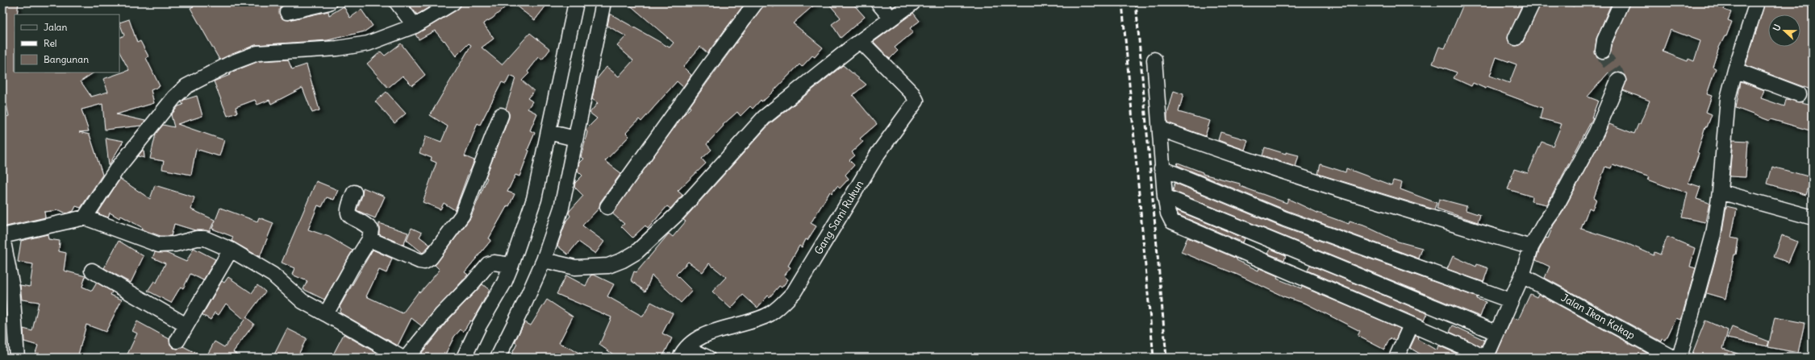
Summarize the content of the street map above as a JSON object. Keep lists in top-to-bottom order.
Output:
{
  "streets": {
    "street": ["Gang Sami Rukun", "Jalan Ikan Kakap"]
  },
  "legend": ["Jalan", "Rel", "Bangunan"],
  "north": "left"
}
